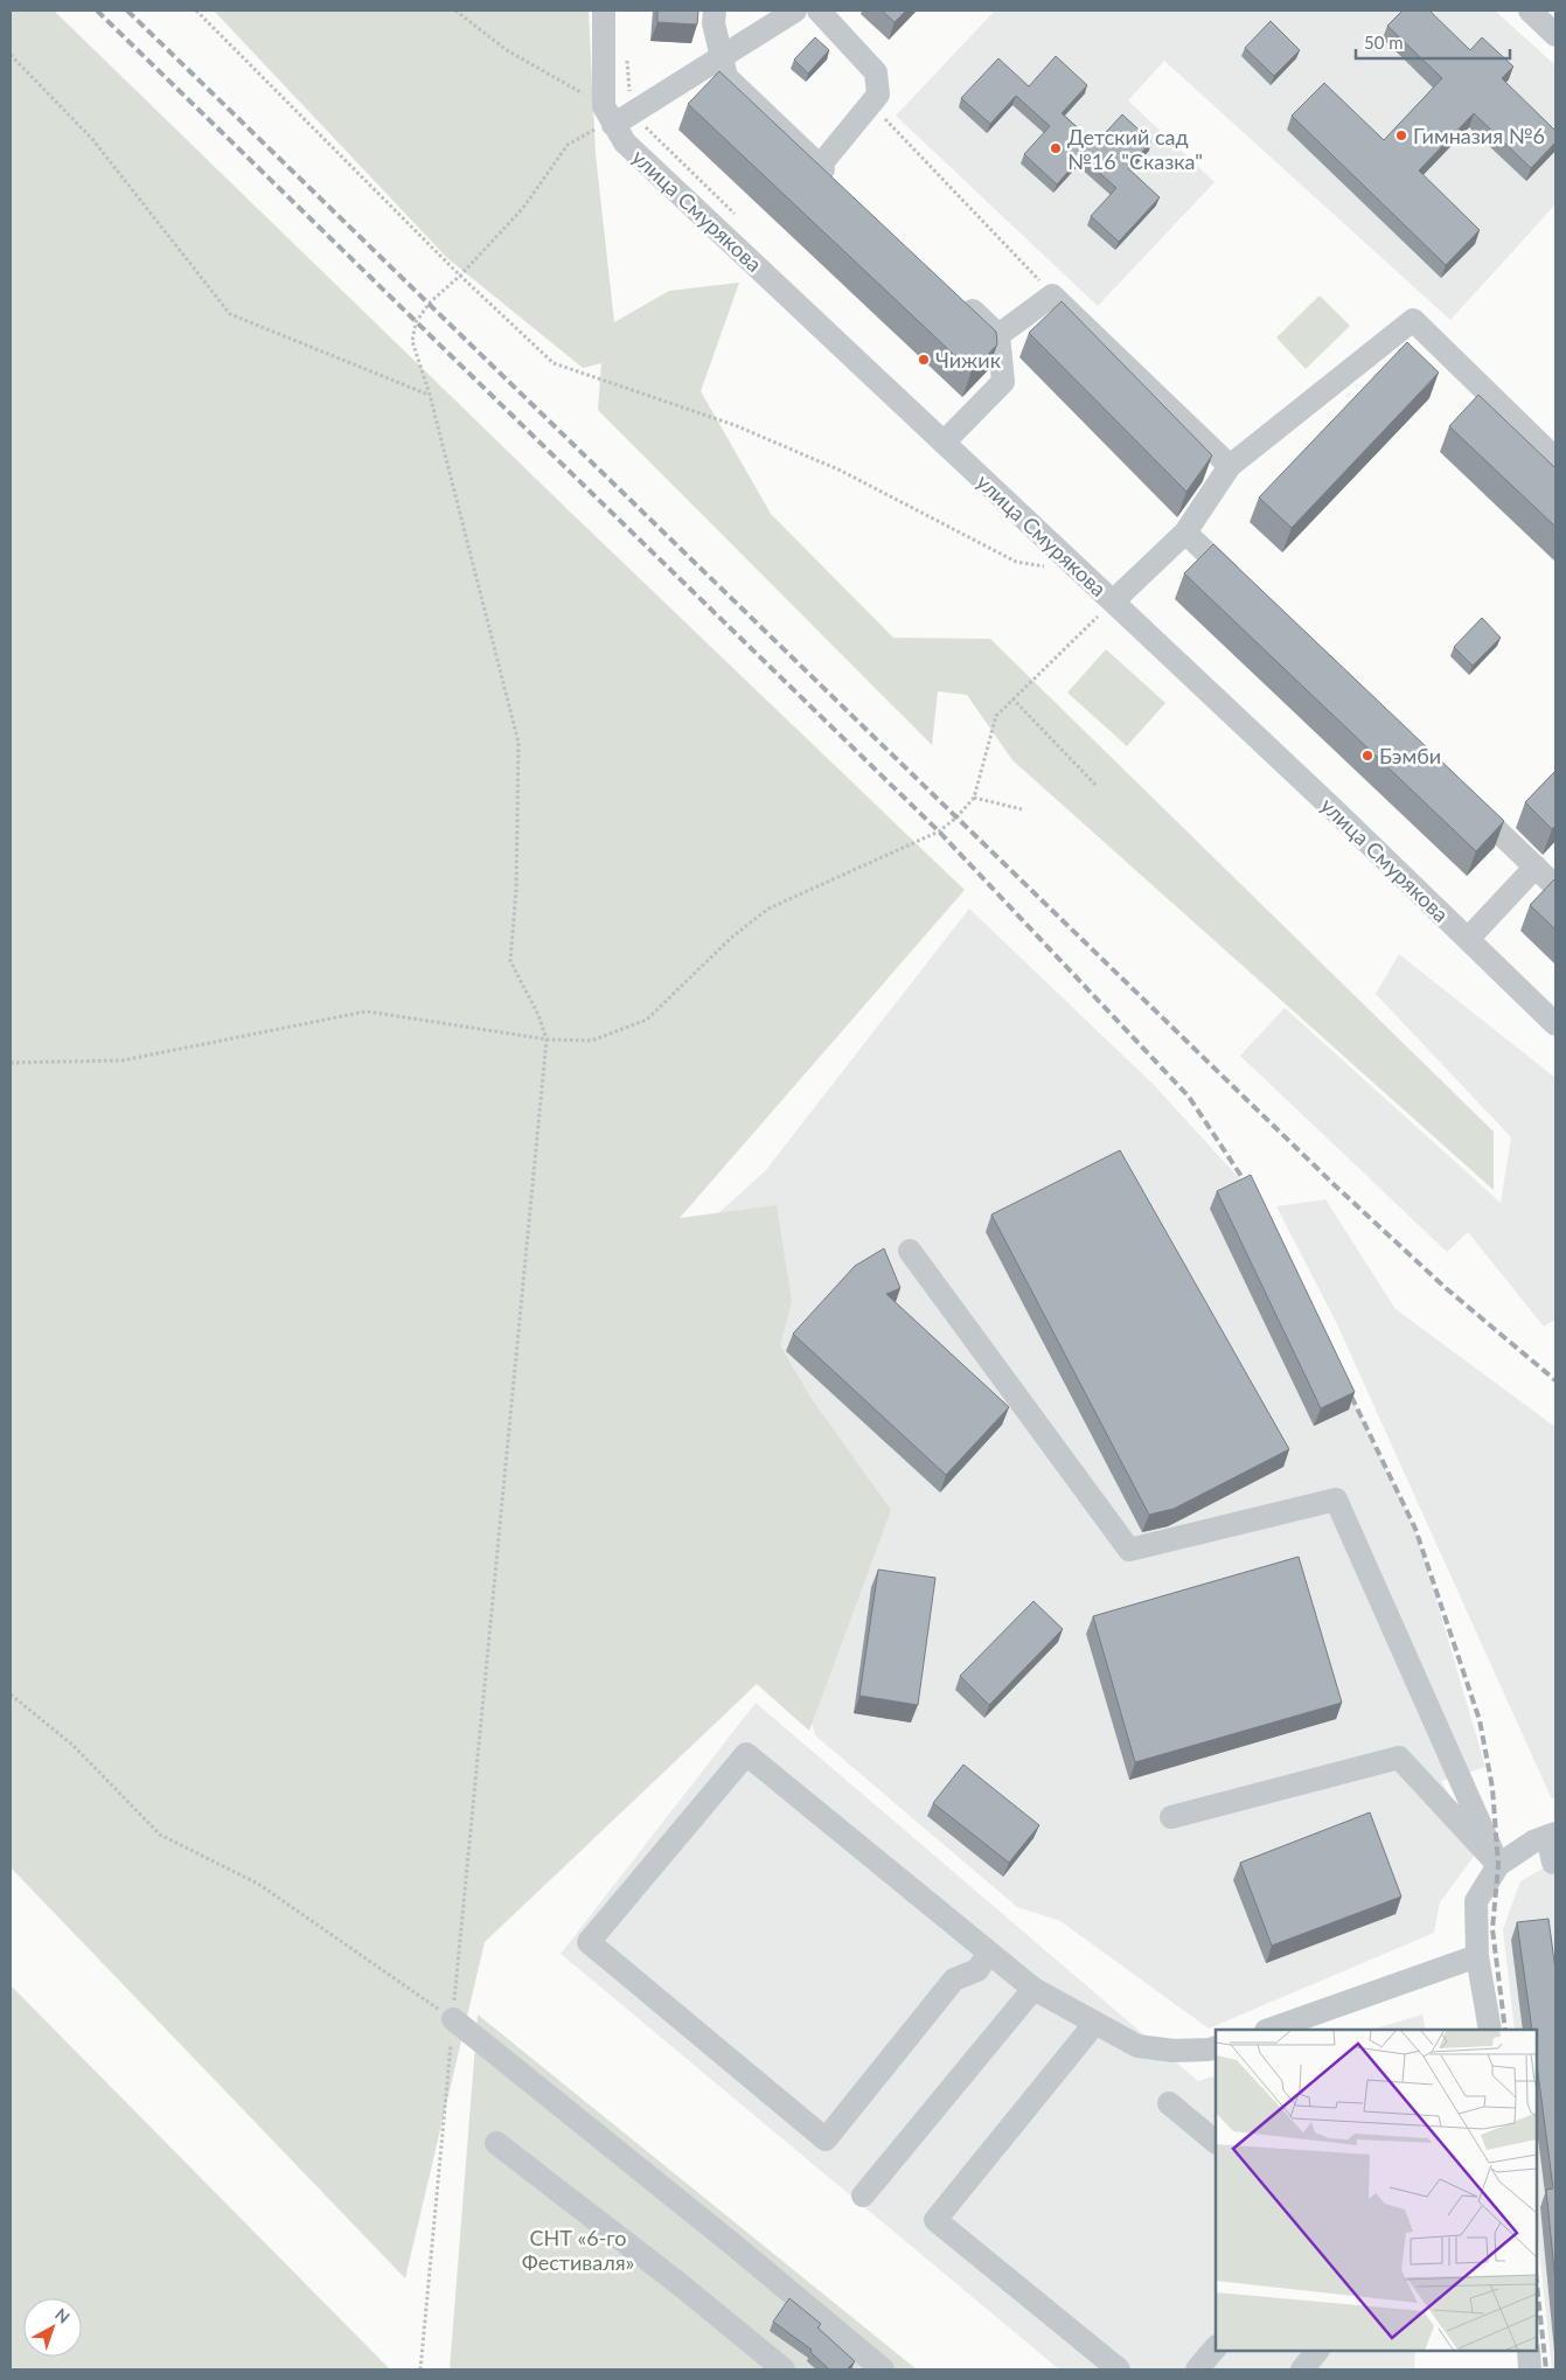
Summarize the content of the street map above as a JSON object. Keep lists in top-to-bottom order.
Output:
{
  "streets": {
    "street": ["улица Смурякова"]
  },
  "parks": ["СНТ «6-го Фестиваля»"],
  "places": [
    "Гимназия №6",
    "Детский сад №16 \"Сказка\"",
    "Чижик",
    "Бэмби"
  ],
  "scale_bar": "50 m",
  "north": "top right"
}
